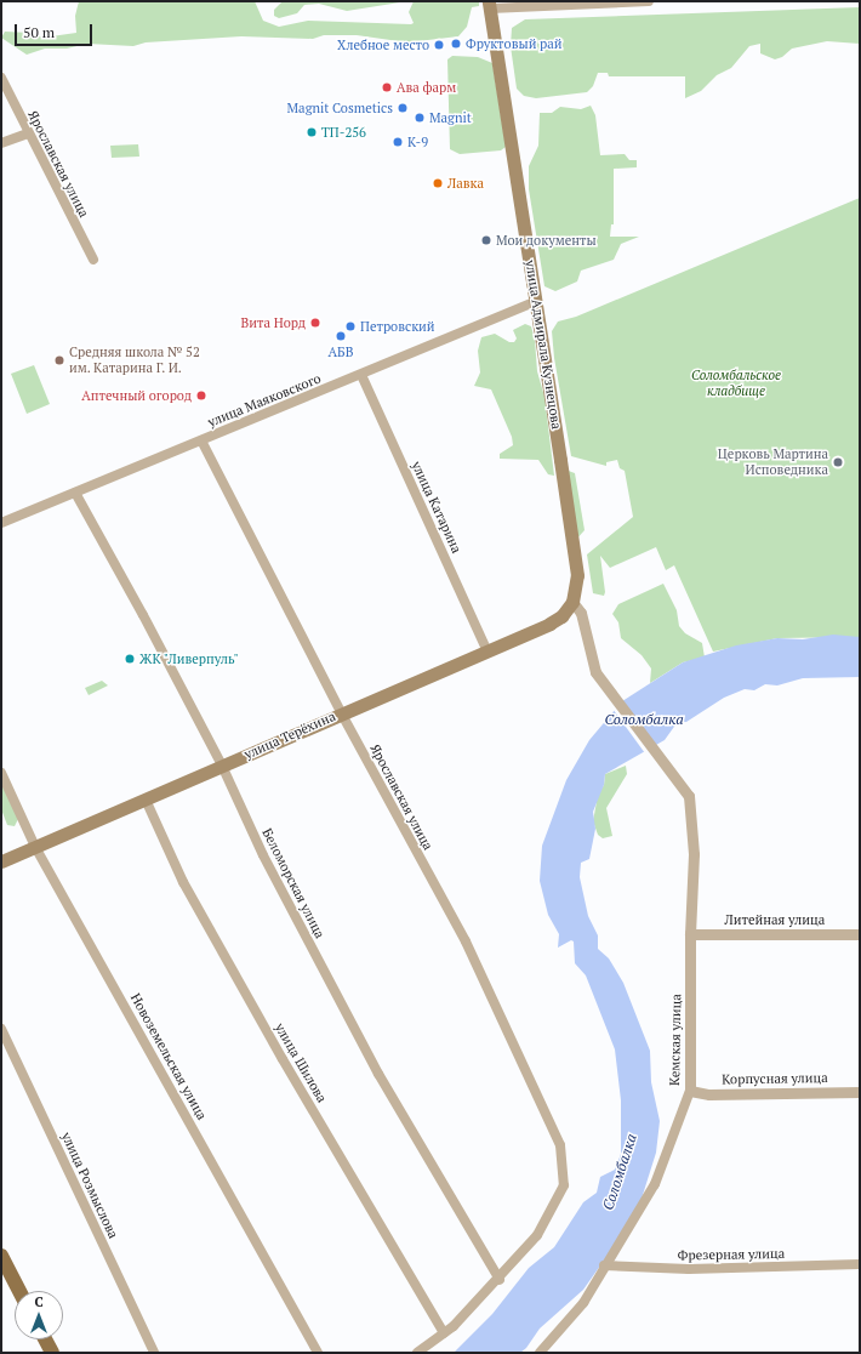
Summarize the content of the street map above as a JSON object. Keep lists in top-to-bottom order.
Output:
{
  "streets": {
    "main road": ["улица Адмирала Кузнецова", "улица Терёхина"],
    "street": [
      "Ярославская улица",
      "улица Маяковского",
      "улица Катарина",
      "Беломорская улица",
      "Литейная улица",
      "Кемская улица",
      "Новоземельская улица",
      "улица Шилова",
      "Корпусная улица",
      "улица Розмыслова",
      "Фрезерная улица"
    ]
  },
  "crossings": [
    ["Ярославская улица", "улица Маяковского"],
    ["Ярославская улица", "улица Терёхина"],
    ["Ярославская улица", "Беломорская улица"],
    ["улица Адмирала Кузнецова", "улица Маяковского"],
    ["улица Адмирала Кузнецова", "улица Терёхина"],
    ["улица Адмирала Кузнецова", "Кемская улица"],
    ["улица Маяковского", "улица Катарина"],
    ["улица Маяковского", "Беломорская улица"],
    ["улица Катарина", "улица Терёхина"],
    ["улица Терёхина", "Беломорская улица"],
    ["улица Терёхина", "Кемская улица"],
    ["улица Терёхина", "Новоземельская улица"],
    ["улица Терёхина", "улица Шилова"],
    ["Литейная улица", "Кемская улица"],
    ["Кемская улица", "Корпусная улица"],
    ["Кемская улица", "Фрезерная улица"]
  ],
  "water": ["Соломбалка"],
  "parks": ["Соломбальское кладбище"],
  "places": [
    "Фруктовый рай",
    "Хлебное место",
    "Ава фарм",
    "Magnit Cosmetics",
    "Magnit",
    "ТП-256",
    "К-9",
    "Лавка",
    "Мои документы",
    "Вита Норд",
    "Петровский",
    "АБВ",
    "Средняя школа № 52 им. Катарина Г. И.",
    "Аптечный огород",
    "Церковь Мартина Исповедника",
    "ЖК \"Ливерпуль\""
  ],
  "scale_bar": "50 m",
  "north": "top"
}
